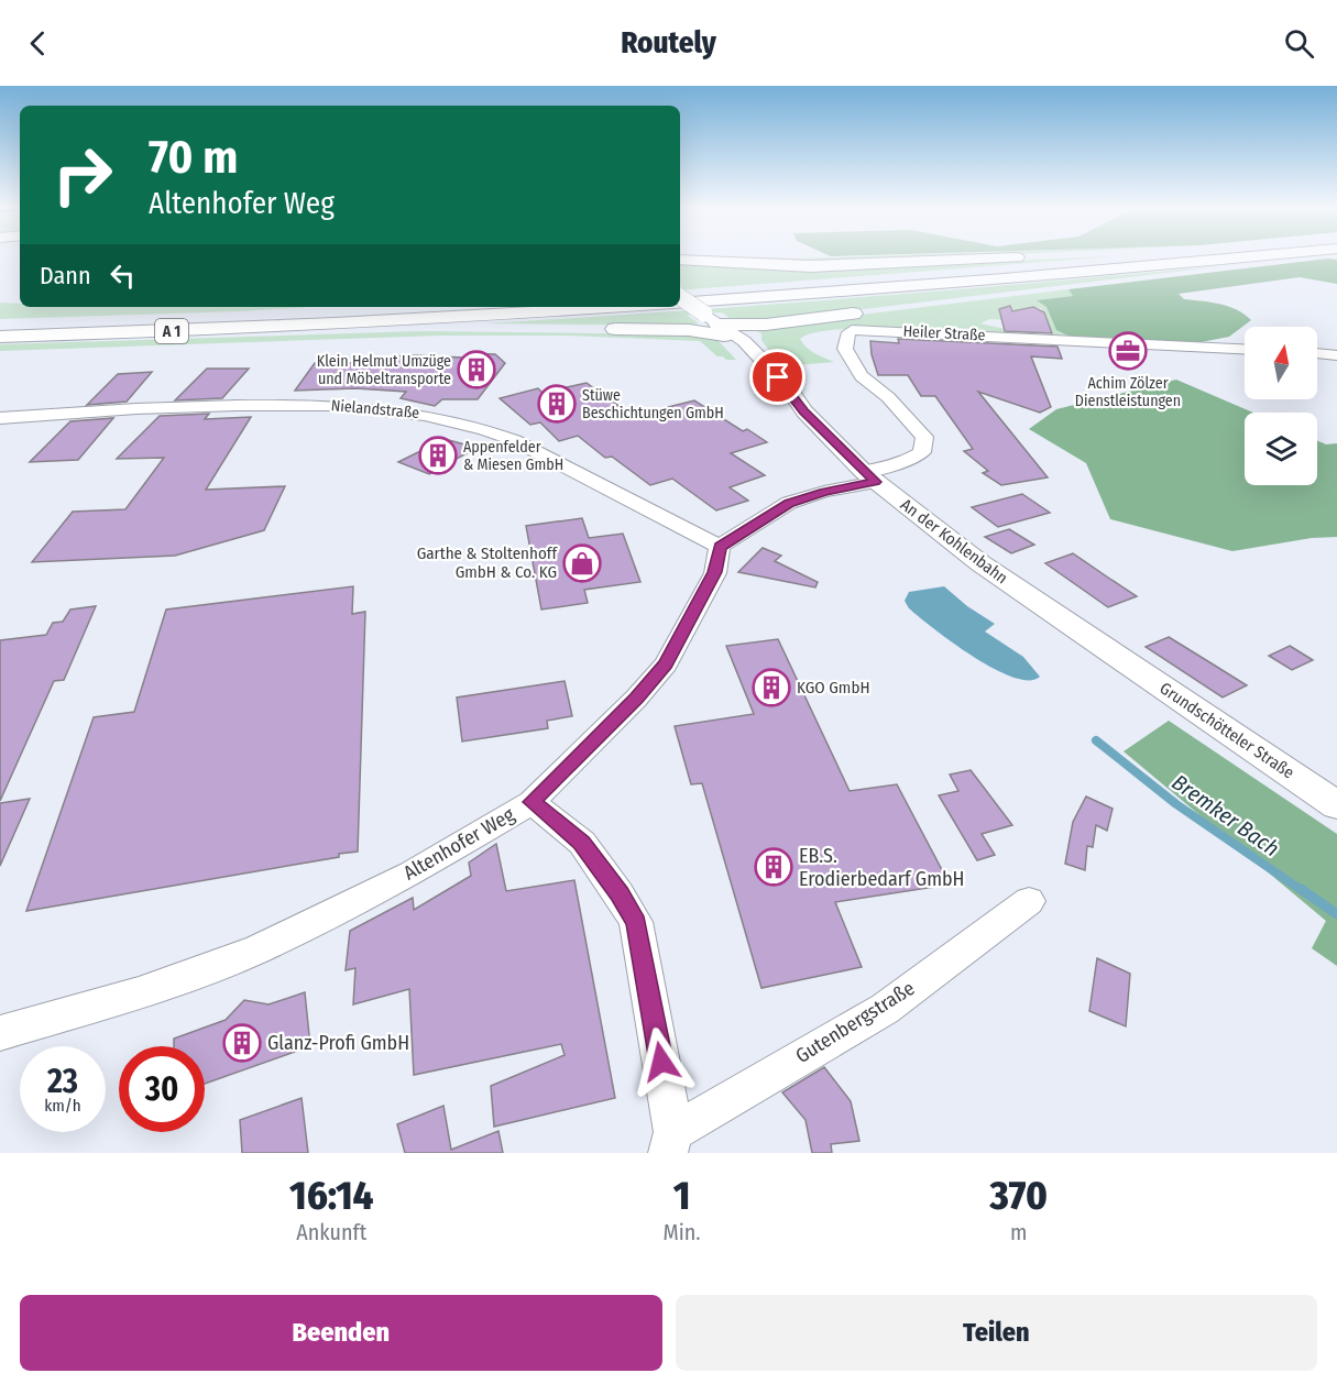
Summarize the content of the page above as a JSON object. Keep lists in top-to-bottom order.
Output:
{
  "streets": {
    "highway": ["A 1"],
    "main road": ["An der Kohlenbahn", "Grundschötteler Straße"],
    "street": [
      "Heiler Straße",
      "Nielandstraße",
      "Altenhofer Weg",
      "Gutenbergstraße"
    ]
  },
  "crossings": [
    ["Heiler Straße", "An der Kohlenbahn"],
    ["Nielandstraße", "Altenhofer Weg"],
    ["An der Kohlenbahn", "Grundschötteler Straße"],
    ["Altenhofer Weg", "Gutenbergstraße"]
  ],
  "water": ["Bremker Bach"],
  "places": {
    "office": ["Achim Zölzer Dienstleistungen"],
    "building": [
      "Klein Helmut Umzüge und Möbeltransporte",
      "Stüwe Beschichtungen GmbH",
      "Appenfelder & Miesen GmbH",
      "KGO GmbH",
      "EB.S. Erodierbedarf GmbH",
      "Glanz-Profi GmbH"
    ],
    "shop": ["Garthe & Stoltenhoff GmbH & Co. KG"]
  },
  "north": "top",
  "page": {
    "header": "Routely",
    "turn": ["70 m", "Altenhofer Weg"],
    "then": "Dann",
    "speed": "23 km/h",
    "limit": "30",
    "eta": [
      "16:14",
      "Ankunft",
      "1",
      "Min.",
      "370",
      "m"
    ],
    "buttons": ["Beenden", "Teilen"]
  }
}
